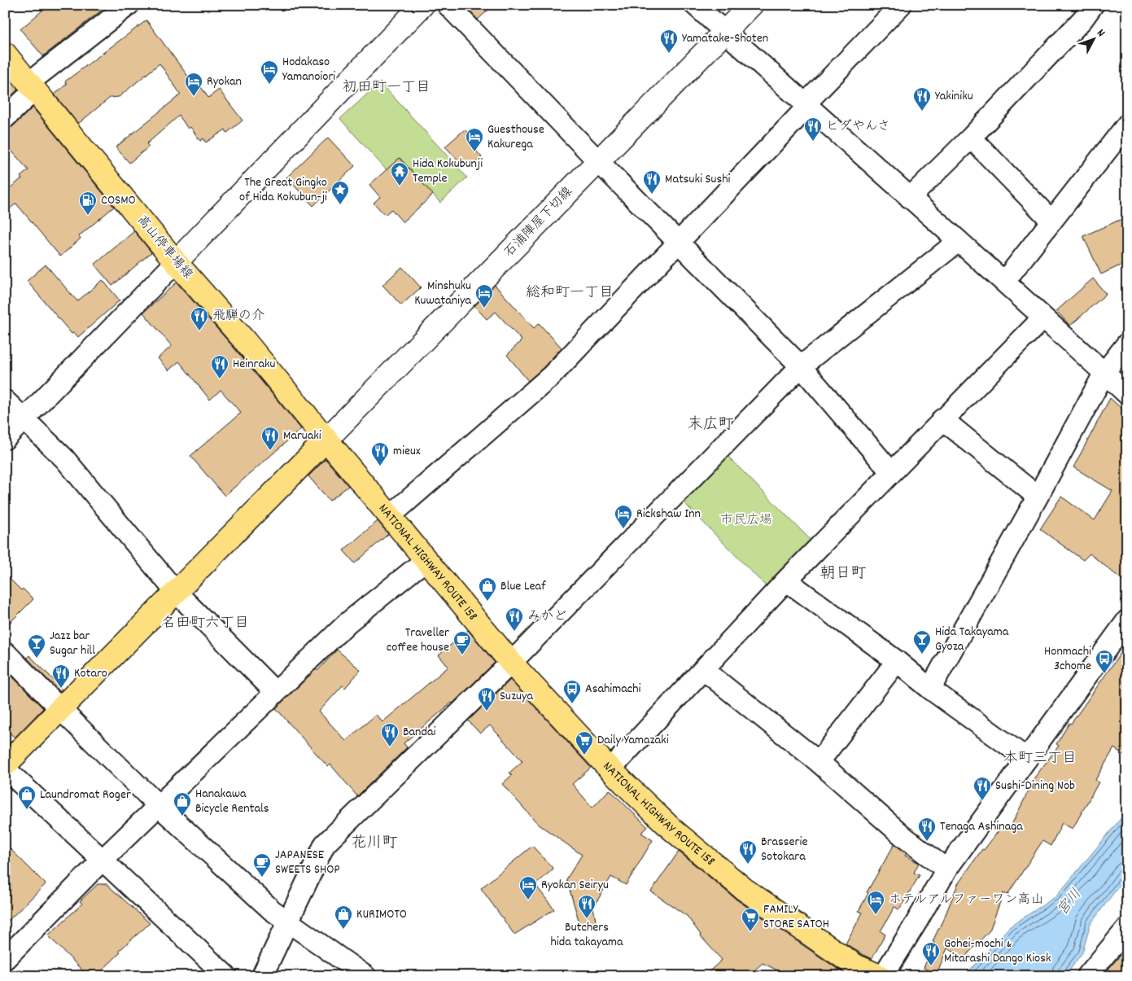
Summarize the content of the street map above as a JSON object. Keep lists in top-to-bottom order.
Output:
{
  "streets": {
    "main road": ["石浦陣屋下切線", "高山停車場線", "NATIONAL HIGHWAY ROUTE 158"]
  },
  "crossings": [
    ["石浦陣屋下切線", "高山停車場線"],
    ["石浦陣屋下切線", "NATIONAL HIGHWAY ROUTE 158"],
    ["高山停車場線", "NATIONAL HIGHWAY ROUTE 158"]
  ],
  "districts": [
    "初田町一丁目",
    "総和町一丁目",
    "末広町",
    "朝日町",
    "名田町六丁目",
    "本町三丁目",
    "花川町"
  ],
  "water": ["宮川"],
  "parks": ["市民広場"],
  "places": {
    "restaurant": [
      "Yamatake-Shoten",
      "Yakiniku",
      "ヒダやんさ",
      "Matsuki Sushi",
      "飛騨の介",
      "Heinraku",
      "Maruaki",
      "mieux",
      "みかど",
      "Kotaro",
      "Suzuya",
      "Bandai",
      "Sushi-Dining Nob",
      "Tenaga Ashinaga",
      "Brasserie Sotokara",
      "Butchers hida takayama",
      "Gohei-mochi & Mitarashi Dango Kiosk"
    ],
    "hotel": [
      "Hodakaso Yamanoiori",
      "Ryokan",
      "Guesthouse Kakurega",
      "Minshuku Kuwataniya",
      "Rickshaw Inn",
      "Ryokan Seiryu",
      "ホテルアルファーワン高山"
    ],
    "temple": ["Hida Kokubunji Temple"],
    "place": ["The Great Gingko of Hida Kokubun-ji"],
    "fuel station": ["COSMO"],
    "shop": [
      "Blue Leaf",
      "Laundromat Roger",
      "Hanakawa Bicycle Rentals",
      "KURIMOTO"
    ],
    "bar": ["Hida Takayama Gyoza", "Jazz bar Sugar hill"],
    "cafe": ["Traveller coffee house", "JAPANESE SWEETS SHOP"],
    "bus stop": ["Honmachi 3chome", "Asahimachi"],
    "supermarket": ["Daily Yamazaki", "FAMILY STORE SATOH"]
  },
  "north": "top right"
}
